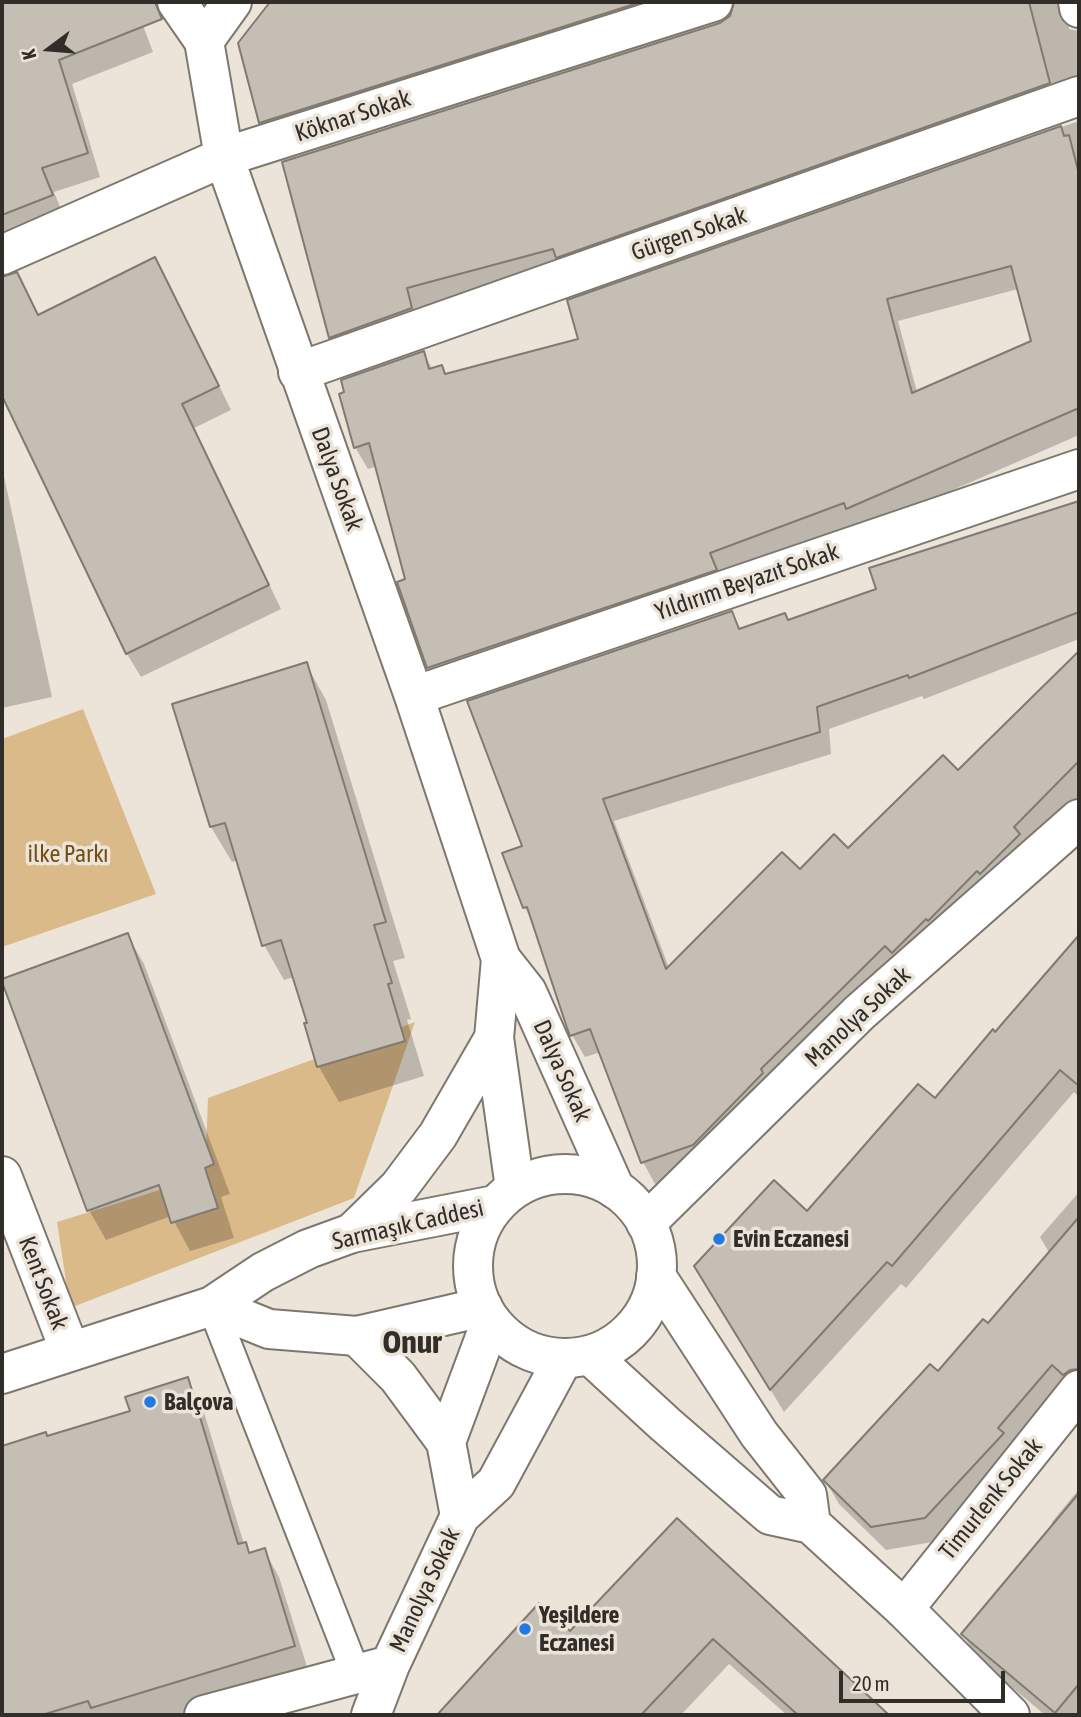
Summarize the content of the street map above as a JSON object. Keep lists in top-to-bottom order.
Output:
{
  "streets": {
    "street": [
      "Köknar Sokak",
      "Gürgen Sokak",
      "Dalya Sokak",
      "Yıldırım Beyazıt Sokak",
      "Manolya Sokak",
      "Sarmaşık Caddesi",
      "Kent Sokak",
      "Timurlenk Sokak"
    ]
  },
  "crossings": [
    ["Köknar Sokak", "Dalya Sokak"],
    ["Gürgen Sokak", "Dalya Sokak"],
    ["Dalya Sokak", "Yıldırım Beyazıt Sokak"],
    ["Dalya Sokak", "Manolya Sokak"],
    ["Dalya Sokak", "Sarmaşık Caddesi"],
    ["Manolya Sokak", "Sarmaşık Caddesi"],
    ["Sarmaşık Caddesi", "Kent Sokak"]
  ],
  "districts": ["Onur"],
  "parks": ["ilke Parkı"],
  "places": ["Evin Eczanesi", "Balçova", "Yeşildere Eczanesi"],
  "scale_bar": "20 m",
  "north": "left"
}
